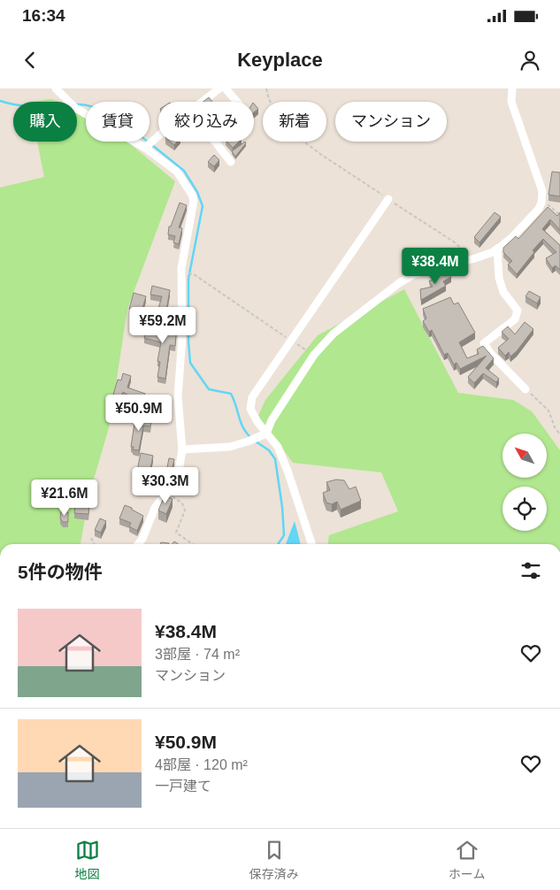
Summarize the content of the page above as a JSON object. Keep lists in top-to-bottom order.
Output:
{
  "north": "top left",
  "page": {
    "status": "16:34",
    "header": "Keyplace",
    "chip": [
      "購入",
      "賃貸",
      "絞り込み",
      "新着",
      "マンション"
    ],
    "price": [
      "¥38.4M",
      "¥59.2M",
      "¥50.9M",
      "¥30.3M",
      "¥21.6M"
    ],
    "heading": "5件の物件",
    "list": [
      {
        "name": "¥38.4M",
        "note": "3部屋 · 74 m² · マンション"
      },
      {
        "name": "¥50.9M",
        "note": "4部屋 · 120 m² · 一戸建て"
      }
    ],
    "tabs": ["地図", "保存済み", "ホーム"]
  }
}
